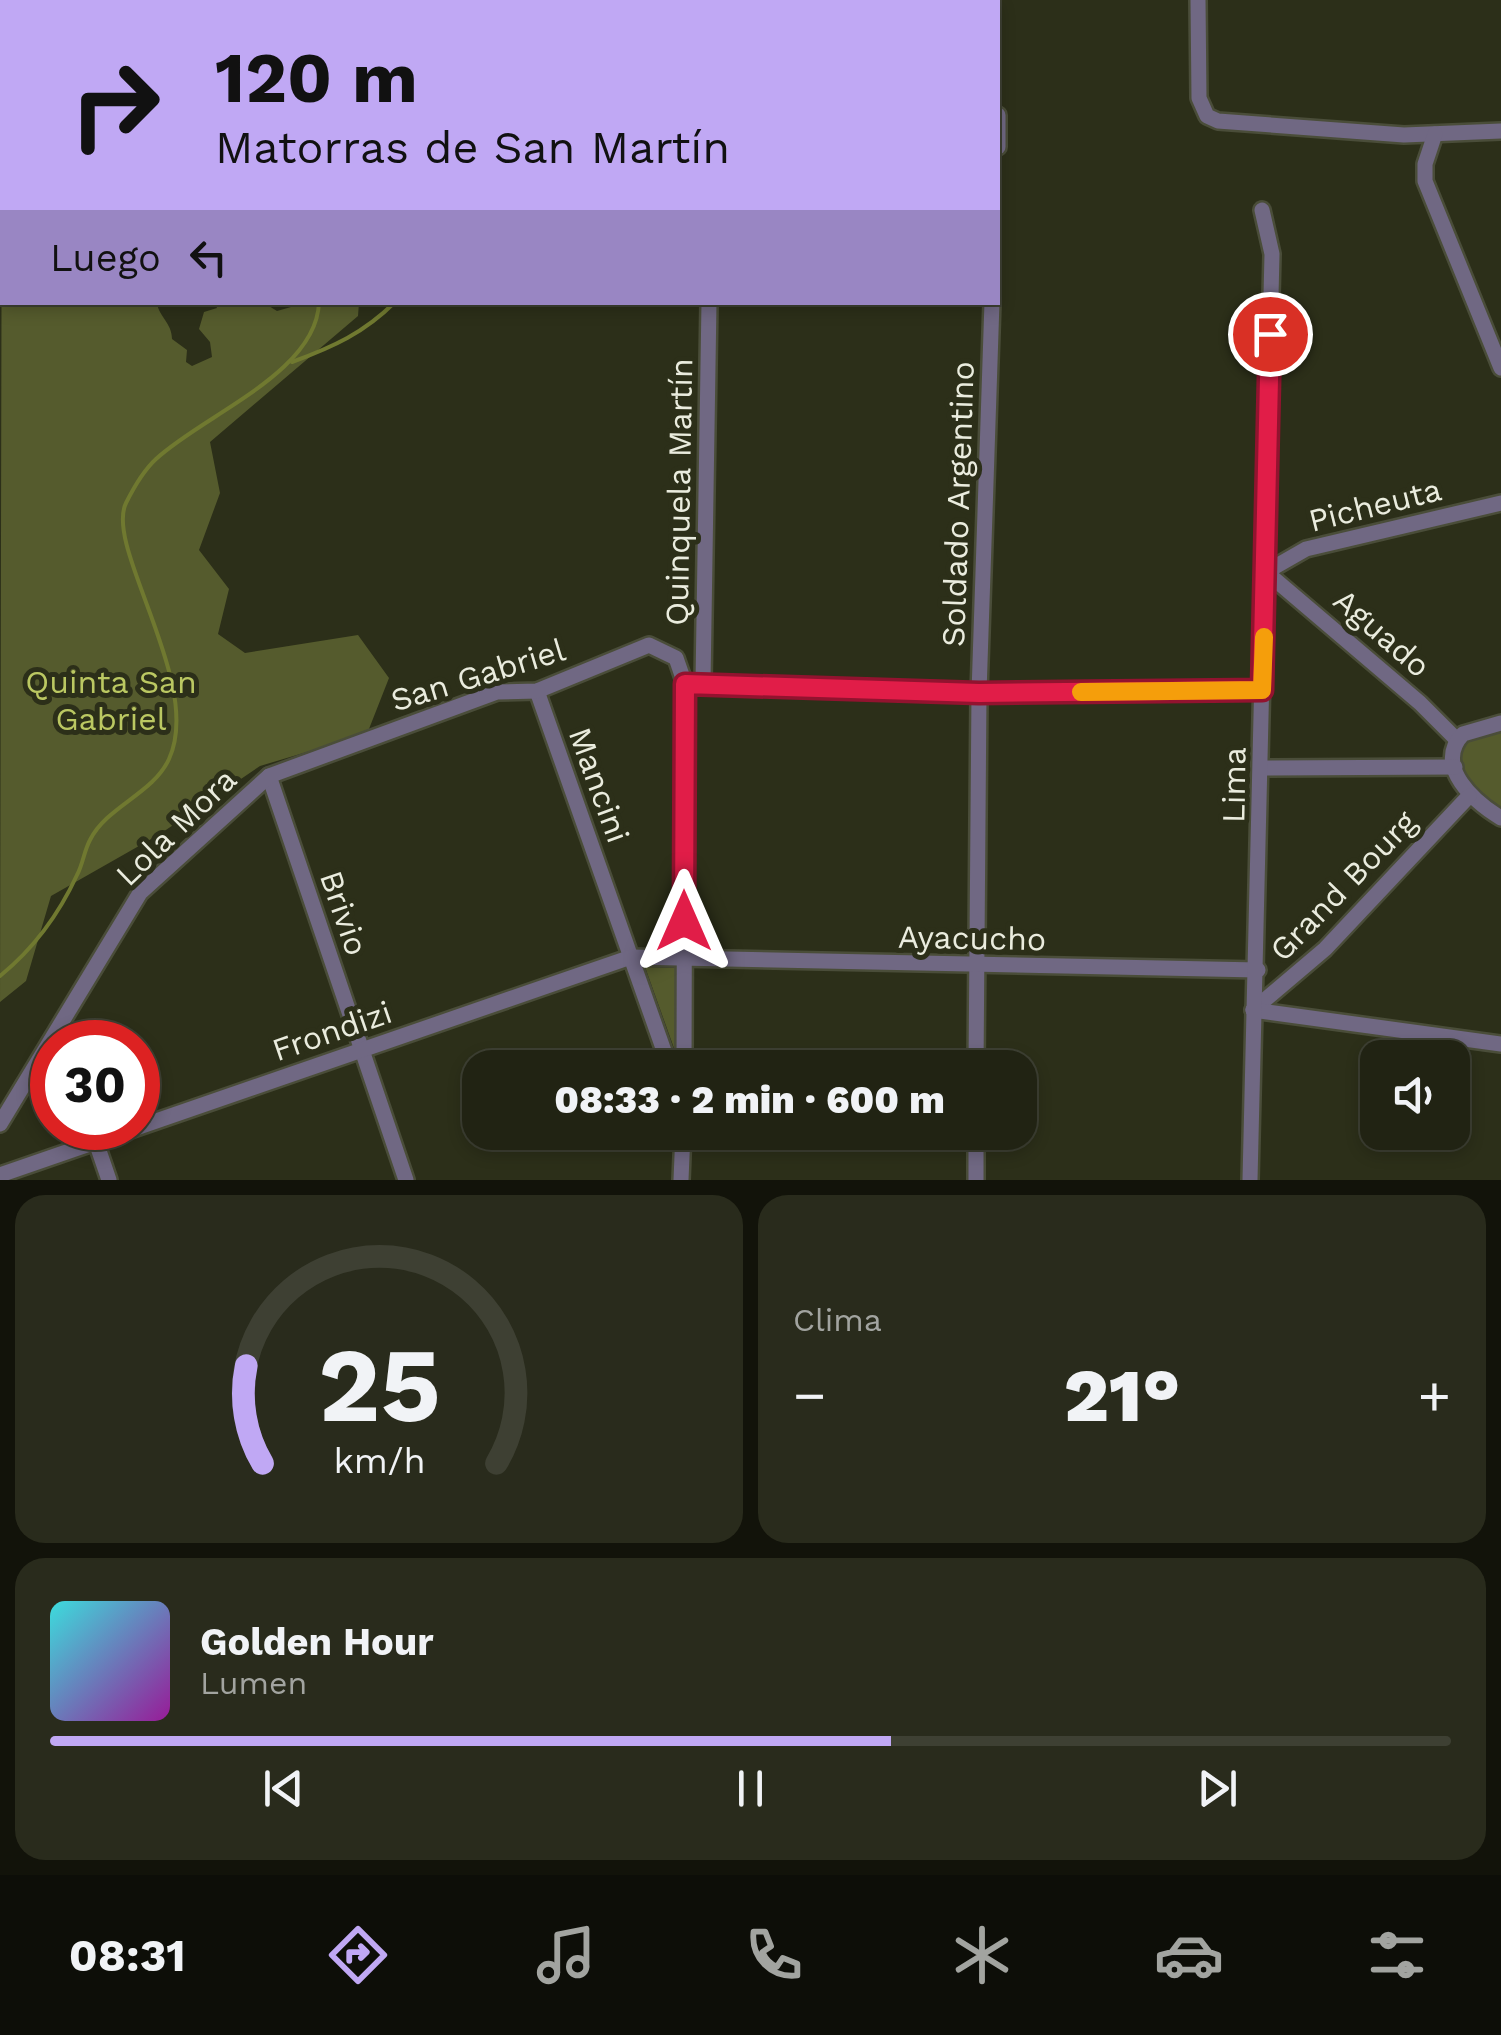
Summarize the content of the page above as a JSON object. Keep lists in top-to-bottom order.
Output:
{
  "streets": {
    "street": [
      "Quinquela Martín",
      "Soldado Argentino",
      "Picheuta",
      "Aguado",
      "San Gabriel",
      "Mancini",
      "Lima",
      "Lola Mora",
      "Grand Bourg",
      "Brivio",
      "Ayacucho",
      "Frondizi"
    ]
  },
  "crossings": [
    ["Soldado Argentino", "Ayacucho"],
    ["Picheuta", "Aguado"],
    ["Picheuta", "Lima"],
    ["Aguado", "Lima"],
    ["San Gabriel", "Mancini"],
    ["San Gabriel", "Lola Mora"],
    ["San Gabriel", "Brivio"],
    ["Mancini", "Frondizi"],
    ["Lima", "Grand Bourg"],
    ["Lima", "Ayacucho"],
    ["Lola Mora", "Brivio"],
    ["Brivio", "Frondizi"],
    ["Ayacucho", "Frondizi"]
  ],
  "parks": ["Quinta San Gabriel"],
  "page": {
    "turn": ["120 m", "Matorras de San Martín"],
    "then": "Luego",
    "limit": "30",
    "trip": "08:33 · 2 min · 600 m",
    "tile": "Clima",
    "heat": ["−", "21°", "+"],
    "song": ["Golden Hour", "Lumen"],
    "tabs": "08:31",
    "gauge": ["25", "km/h"]
  }
}
